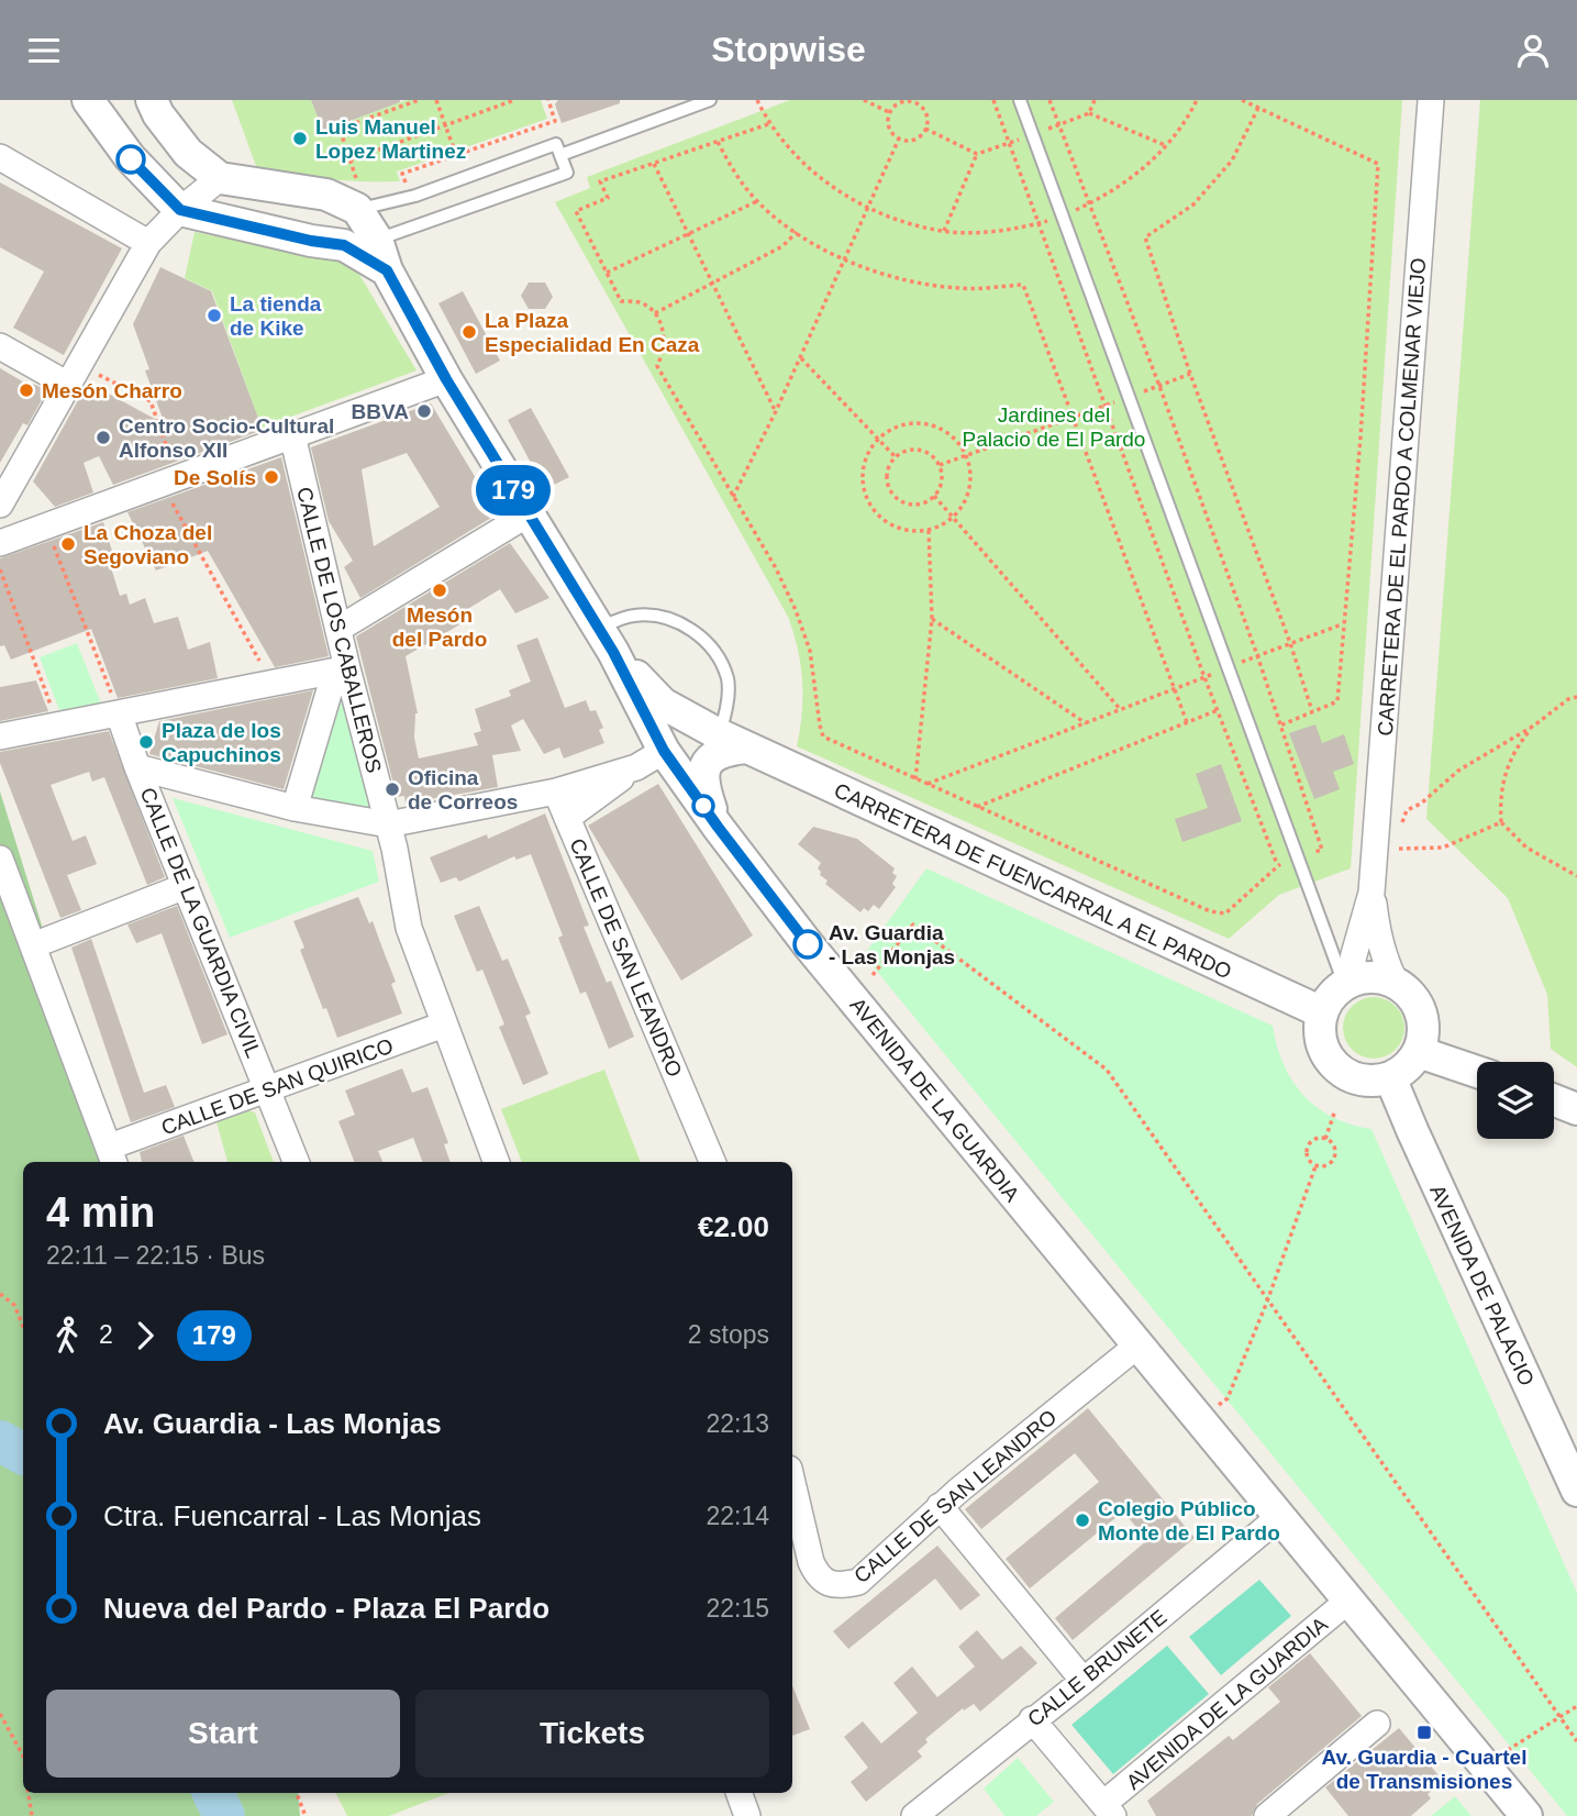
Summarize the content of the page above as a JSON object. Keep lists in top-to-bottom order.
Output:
{
  "streets": {
    "street": [
      "CARRETERA DE EL PARDO A COLMENAR VIEJO",
      "CALLE DE LOS CABALLEROS",
      "CARRETERA DE FUENCARRAL A EL PARDO",
      "CALLE DE LA GUARDIA CIVIL",
      "CALLE DE SAN LEANDRO",
      "CALLE DE SAN QUIRICO",
      "AVENIDA DE LA GUARDIA",
      "AVENIDA DE PALACIO",
      "CALLE BRUNETE"
    ]
  },
  "crossings": [
    ["CALLE DE LOS CABALLEROS", "CALLE DE SAN QUIRICO"],
    ["CARRETERA DE FUENCARRAL A EL PARDO", "AVENIDA DE LA GUARDIA"],
    ["CARRETERA DE FUENCARRAL A EL PARDO", "AVENIDA DE PALACIO"],
    ["CALLE DE LA GUARDIA CIVIL", "CALLE DE SAN QUIRICO"],
    ["CALLE DE SAN LEANDRO", "AVENIDA DE LA GUARDIA"],
    ["AVENIDA DE LA GUARDIA", "CALLE BRUNETE"]
  ],
  "parks": ["Jardines del Palacio de El Pardo"],
  "places": {
    "other": [
      "Luis Manuel Lopez Martinez",
      "La tienda de Kike",
      "La Plaza Especialidad En Caza",
      "Mesón Charro",
      "BBVA",
      "Centro Socio-Cultural Alfonso XII",
      "De Solís",
      "La Choza del Segoviano",
      "Mesón del Pardo",
      "Plaza de los Capuchinos",
      "Oficina de Correos",
      "Av. Guardia - Las Monjas",
      "Colegio Público Monte de El Pardo"
    ],
    "transit": ["Av. Guardia - Cuartel de Transmisiones"]
  },
  "lines": ["bus line 179"],
  "page": {
    "header": "Stopwise",
    "on_map": "179",
    "heading": ["4 min", "22:11 – 22:15 · Bus", "€2.00"],
    "legs": ["2", "179", "2 stops"],
    "list": [
      {
        "name": "Av. Guardia - Las Monjas",
        "value": "22:13"
      },
      {
        "name": "Ctra. Fuencarral - Las Monjas",
        "value": "22:14"
      },
      {
        "name": "Nueva del Pardo - Plaza El Pardo",
        "value": "22:15"
      }
    ],
    "buttons": ["Start", "Tickets"]
  }
}
